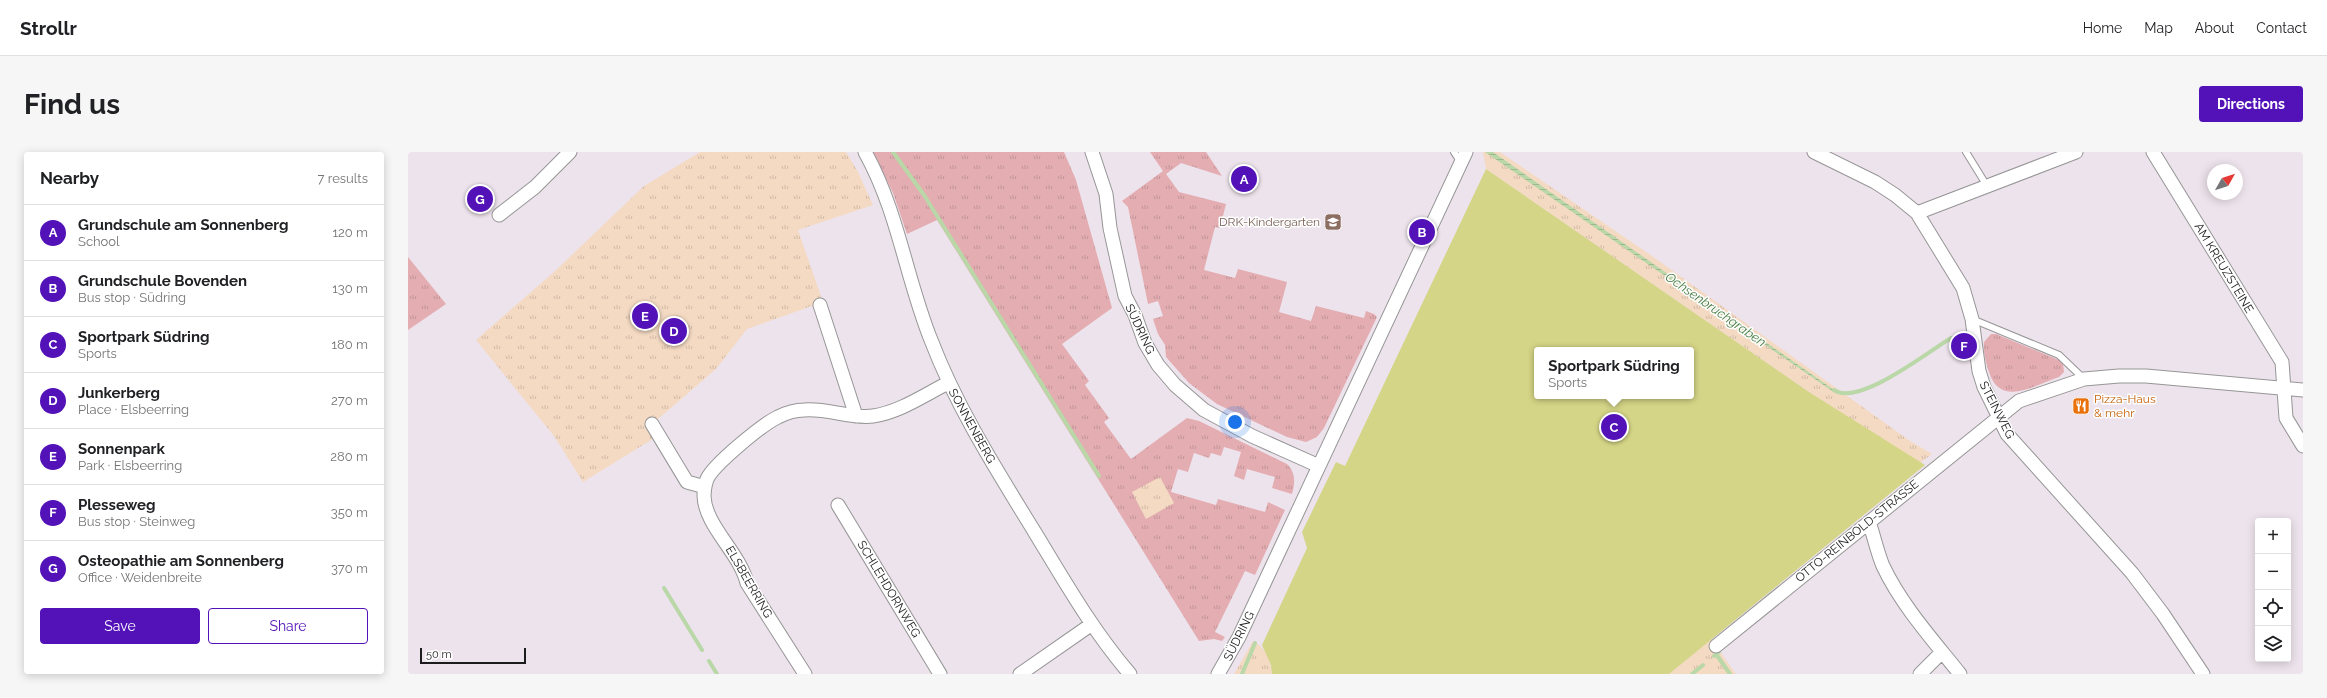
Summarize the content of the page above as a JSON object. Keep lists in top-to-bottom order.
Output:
{
  "streets": {
    "street": [
      "AM KREUZSTEINE",
      "SÜDRING",
      "STEINWEG",
      "SONNENBERG",
      "OTTO-REINBOLD-STRASSE",
      "ELSBEERRING",
      "SCHLEHDORNWEG"
    ]
  },
  "crossings": [
    ["AM KREUZSTEINE", "OTTO-REINBOLD-STRASSE"],
    ["STEINWEG", "OTTO-REINBOLD-STRASSE"]
  ],
  "water": ["Ochsenbruchgraben"],
  "places": {
    "school or university": ["DRK-Kindergarten"],
    "restaurant": ["Pizza-Haus & mehr"]
  },
  "scale_bar": "50 m",
  "north": "top right",
  "page": {
    "header": "Strollr",
    "nav": [
      "Home",
      "Map",
      "About",
      "Contact"
    ],
    "buttons": [
      "Directions",
      ["Save", "Share"]
    ],
    "title": "Find us",
    "heading": ["Nearby", "7 results"],
    "pins": [
      "A",
      "G",
      "B",
      "E",
      "D",
      "F",
      "C"
    ],
    "list": [
      {
        "mark": "A",
        "name": "Grundschule am Sonnenberg",
        "note": "School",
        "value": "120 m"
      },
      {
        "mark": "B",
        "name": "Grundschule Bovenden",
        "note": "Bus stop · Südring",
        "value": "130 m"
      },
      {
        "mark": "C",
        "name": "Sportpark Südring",
        "note": "Sports",
        "value": "180 m"
      },
      {
        "mark": "D",
        "name": "Junkerberg",
        "note": "Place · Elsbeerring",
        "value": "270 m"
      },
      {
        "mark": "E",
        "name": "Sonnenpark",
        "note": "Park · Elsbeerring",
        "value": "280 m"
      },
      {
        "mark": "F",
        "name": "Plesseweg",
        "note": "Bus stop · Steinweg",
        "value": "350 m"
      },
      {
        "mark": "G",
        "name": "Osteopathie am Sonnenberg",
        "note": "Office · Weidenbreite",
        "value": "370 m"
      }
    ],
    "popup": ["Sportpark Südring", "Sports"],
    "map_buttons": ["+", "−"],
    "scale": "50 m"
  }
}
